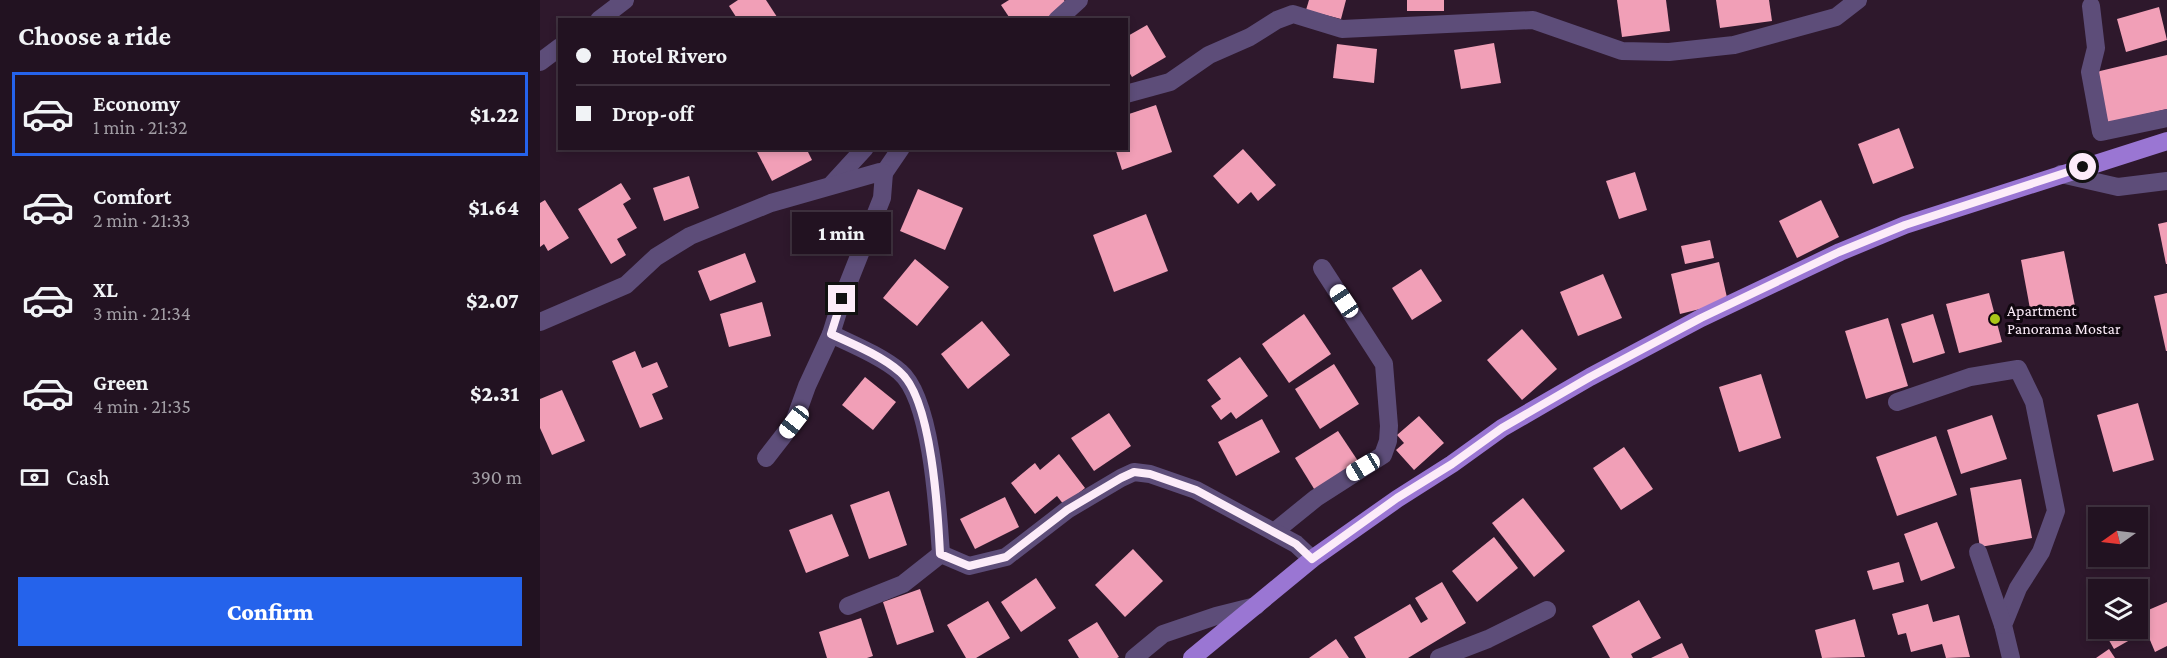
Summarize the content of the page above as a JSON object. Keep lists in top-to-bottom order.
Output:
{
  "places": ["Apartment Panorama Mostar"],
  "north": "left",
  "page": {
    "heading": "Choose a ride",
    "banner": ["Hotel Rivero", "Drop-off"],
    "list": [
      {
        "name": "Economy",
        "note": "1 min · 21:32",
        "value": "$1.22"
      },
      {
        "name": "Comfort",
        "note": "2 min · 21:33",
        "value": "$1.64"
      },
      {
        "name": "XL",
        "note": "3 min · 21:34",
        "value": "$2.07"
      },
      {
        "name": "Green",
        "note": "4 min · 21:35",
        "value": "$2.31"
      }
    ],
    "bubble": "1 min",
    "pay": ["Cash", "390 m"],
    "buttons": "Confirm"
  }
}
